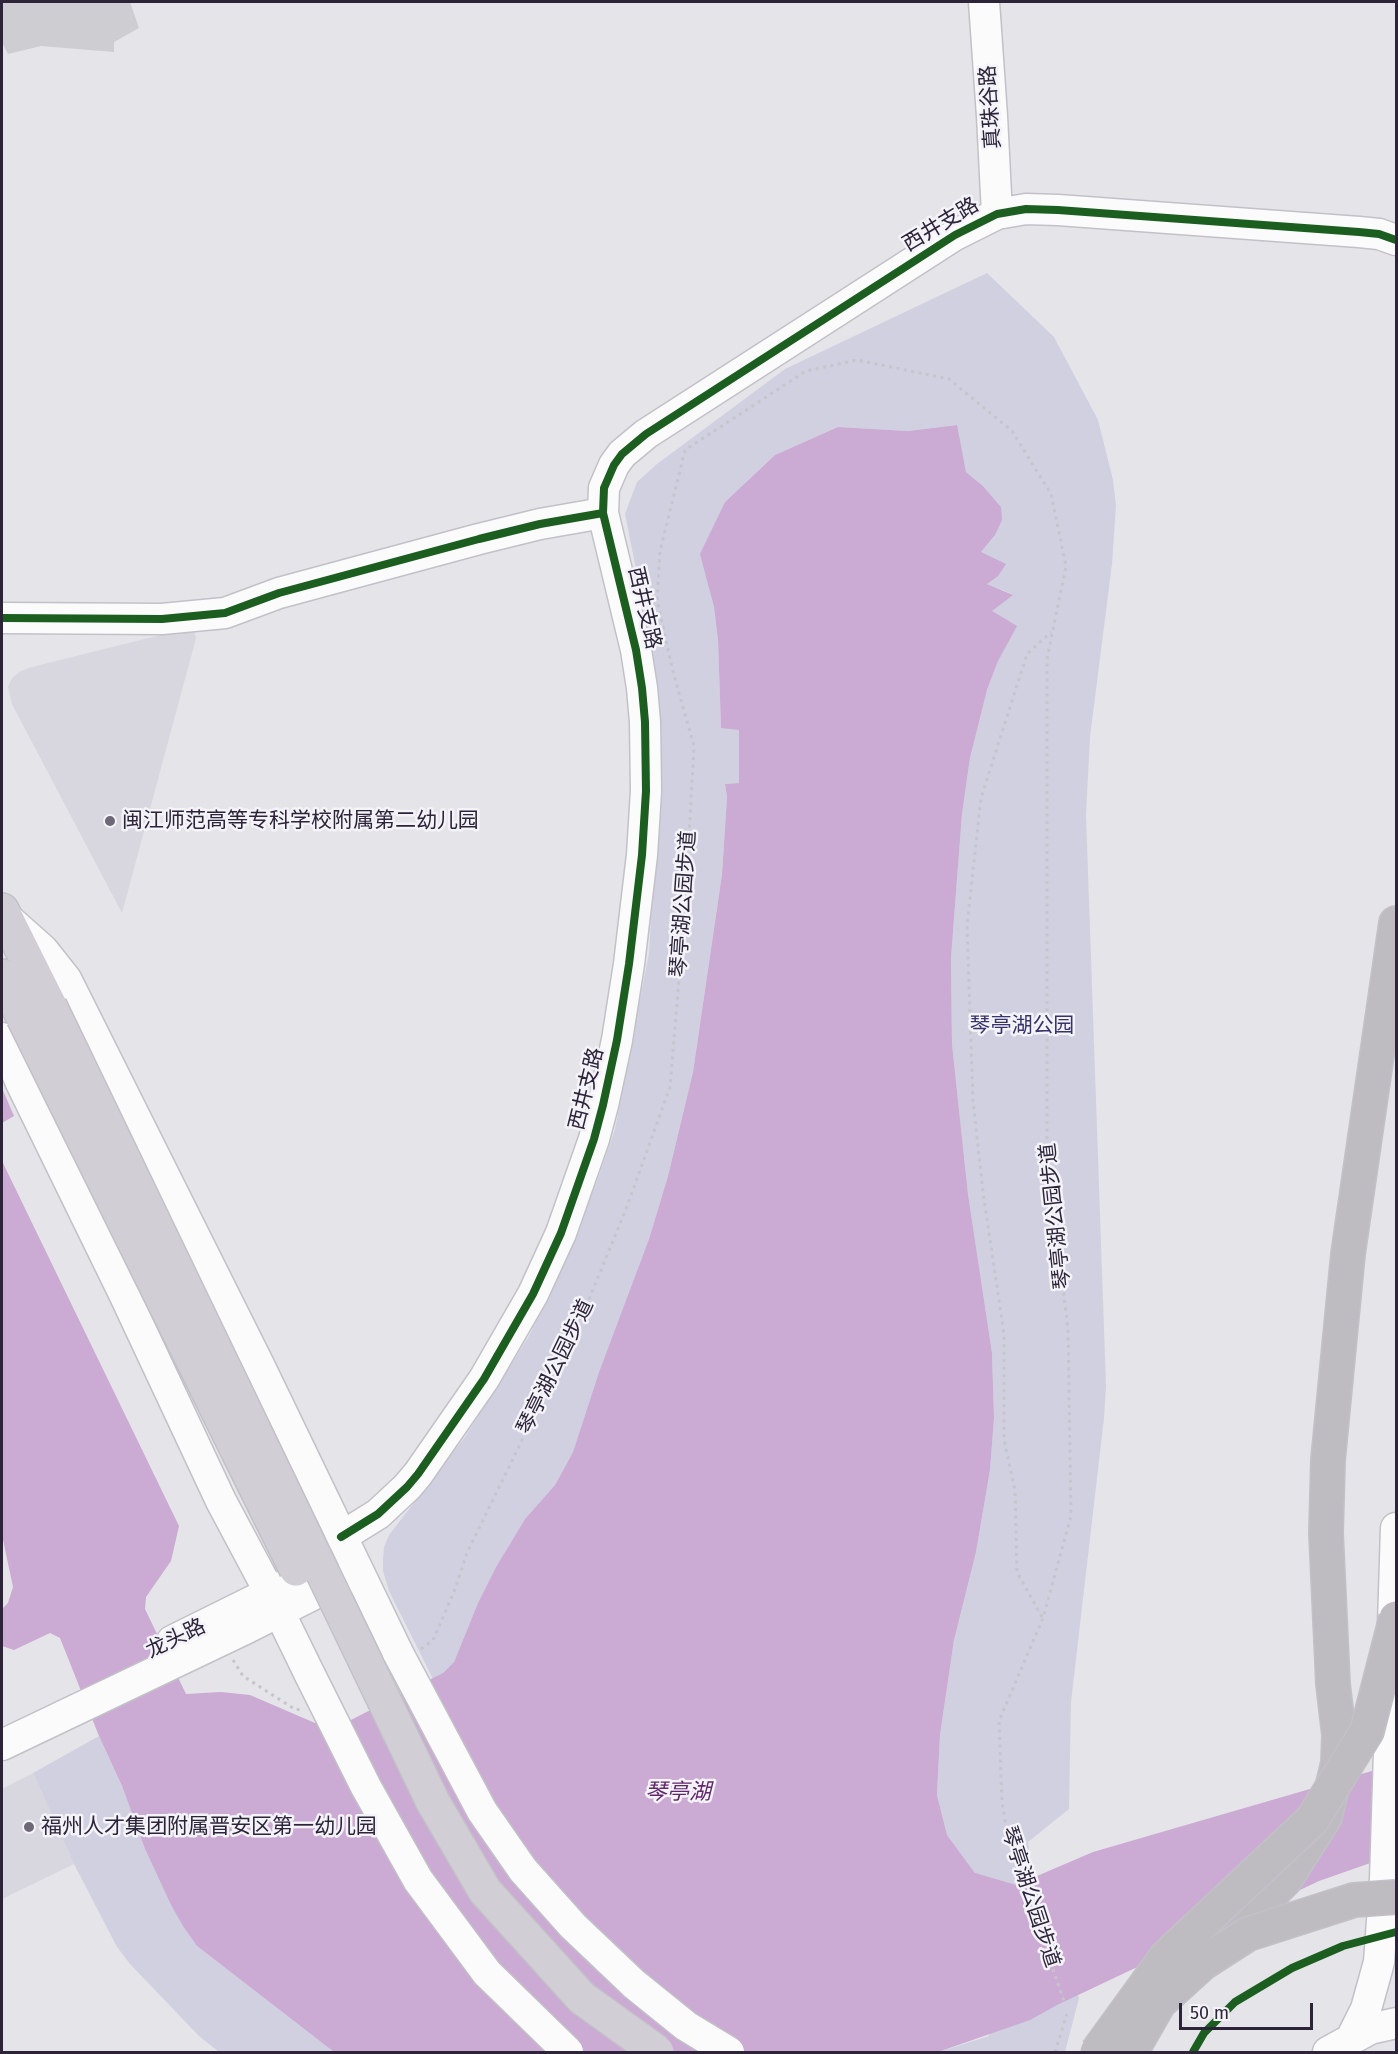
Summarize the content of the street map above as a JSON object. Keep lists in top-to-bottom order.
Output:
{
  "streets": {
    "main road": ["真珠谷路", "西井支路", "龙头路"],
    "path": ["琴亭湖公园步道"]
  },
  "crossings": [
    ["真珠谷路", "西井支路"],
    ["西井支路", "龙头路"]
  ],
  "water": ["琴亭湖"],
  "parks": ["琴亭湖公园"],
  "places": ["闽江师范高等专科学校附属第二幼儿园", "福州人才集团附属晋安区第一幼儿园"],
  "scale_bar": "50 m"
}
